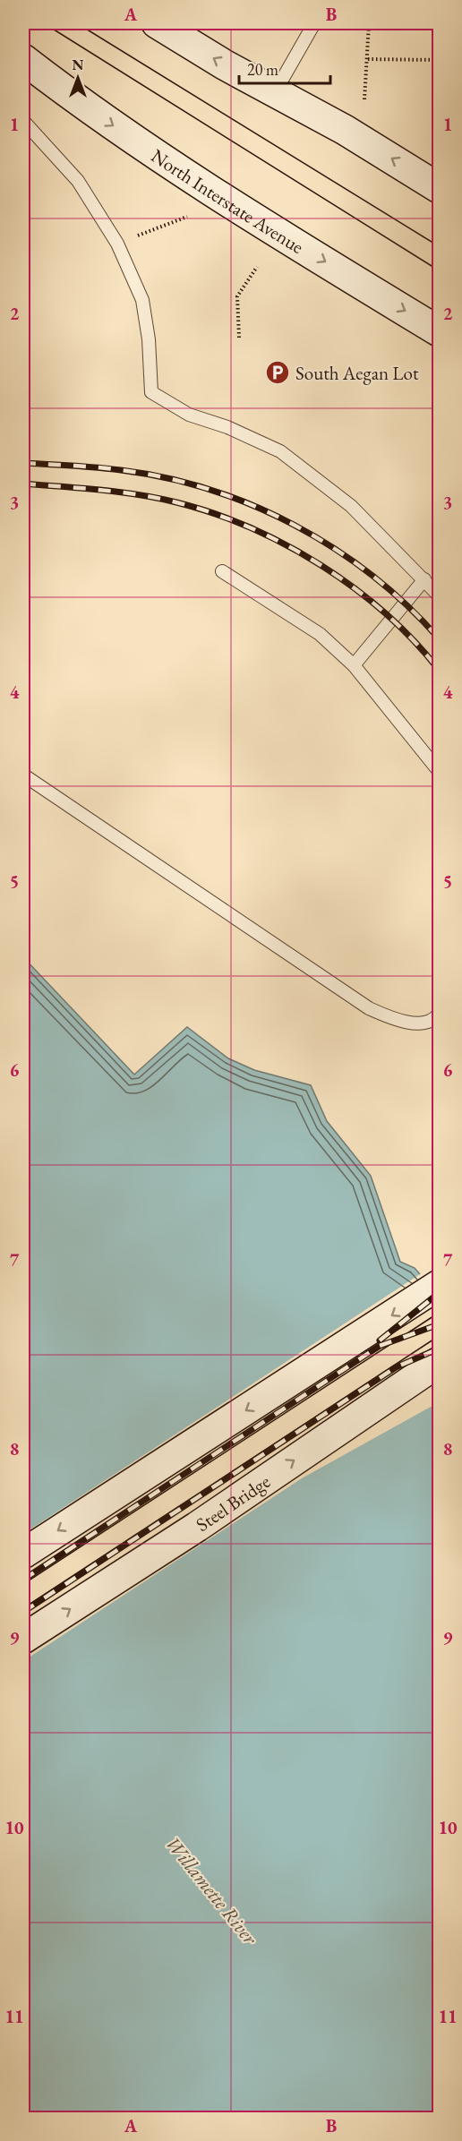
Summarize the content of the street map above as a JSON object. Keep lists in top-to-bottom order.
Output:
{
  "streets": {
    "main road": ["North Interstate Avenue", "Steel Bridge"]
  },
  "water": ["Willamette River"],
  "places": {
    "parking": ["South Aegan Lot"]
  },
  "scale_bar": "20 m",
  "north": "top",
  "grid": {
    "columns": ["A", "B"],
    "rows": [
      "1",
      "2",
      "3",
      "4",
      "5",
      "6",
      "7",
      "8",
      "9",
      "10",
      "11"
    ]
  }
}
